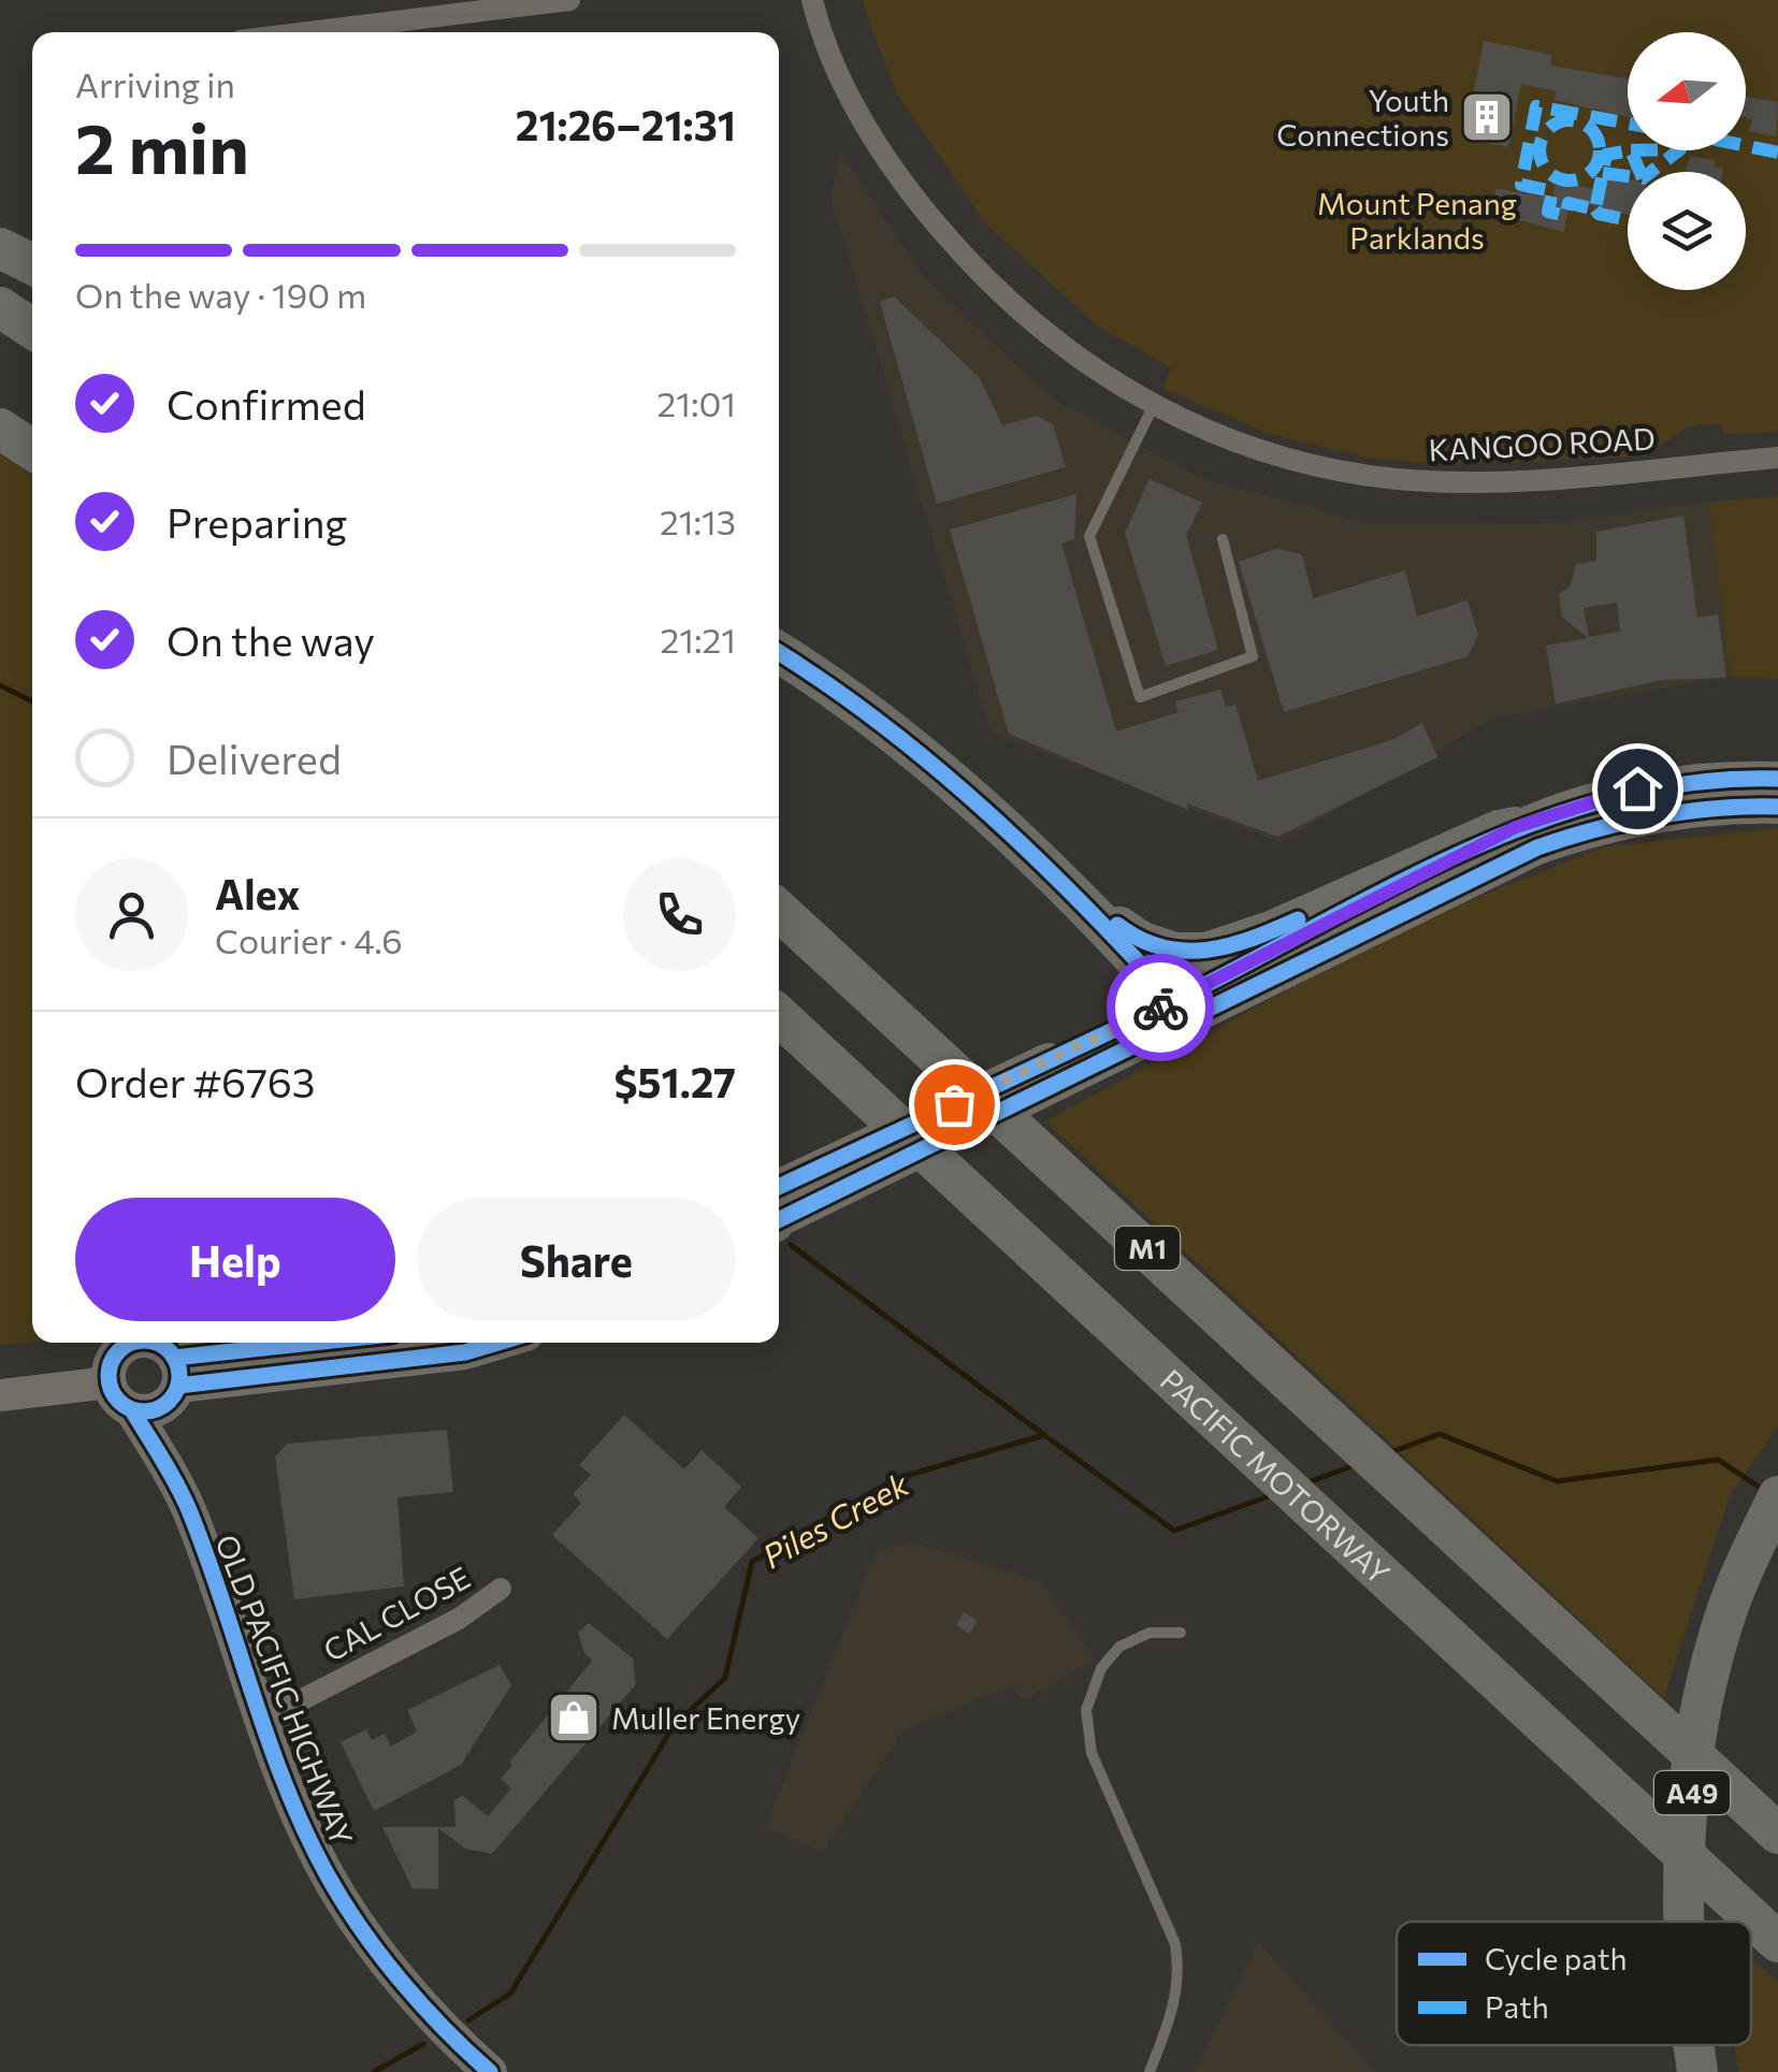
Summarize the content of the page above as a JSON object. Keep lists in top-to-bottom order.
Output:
{
  "streets": {
    "highway": ["M1", "PACIFIC MOTORWAY", "A49"],
    "main road": ["OLD PACIFIC HIGHWAY"],
    "street": ["KANGOO ROAD", "CAL CLOSE"]
  },
  "crossings": [
    ["CAL CLOSE", "OLD PACIFIC HIGHWAY"]
  ],
  "water": ["Piles Creek"],
  "parks": ["Mount Penang Parklands"],
  "places": {
    "building": ["Youth Connections"],
    "shop": ["Muller Energy"]
  },
  "legend": ["Cycle path", "Path"],
  "north": "left",
  "page": {
    "heading": ["2 min", "Arriving in", "21:26–21:31"],
    "panel": [
      "Alex",
      "Courier · 4.6",
      "Order #6763",
      "$51.27"
    ],
    "bar": "On the way · 190 m",
    "list": [
      ["Confirmed", "21:01"],
      ["Preparing", "21:13"],
      ["On the way", "21:21"],
      "Delivered"
    ],
    "buttons": ["Help", "Share"]
  }
}
